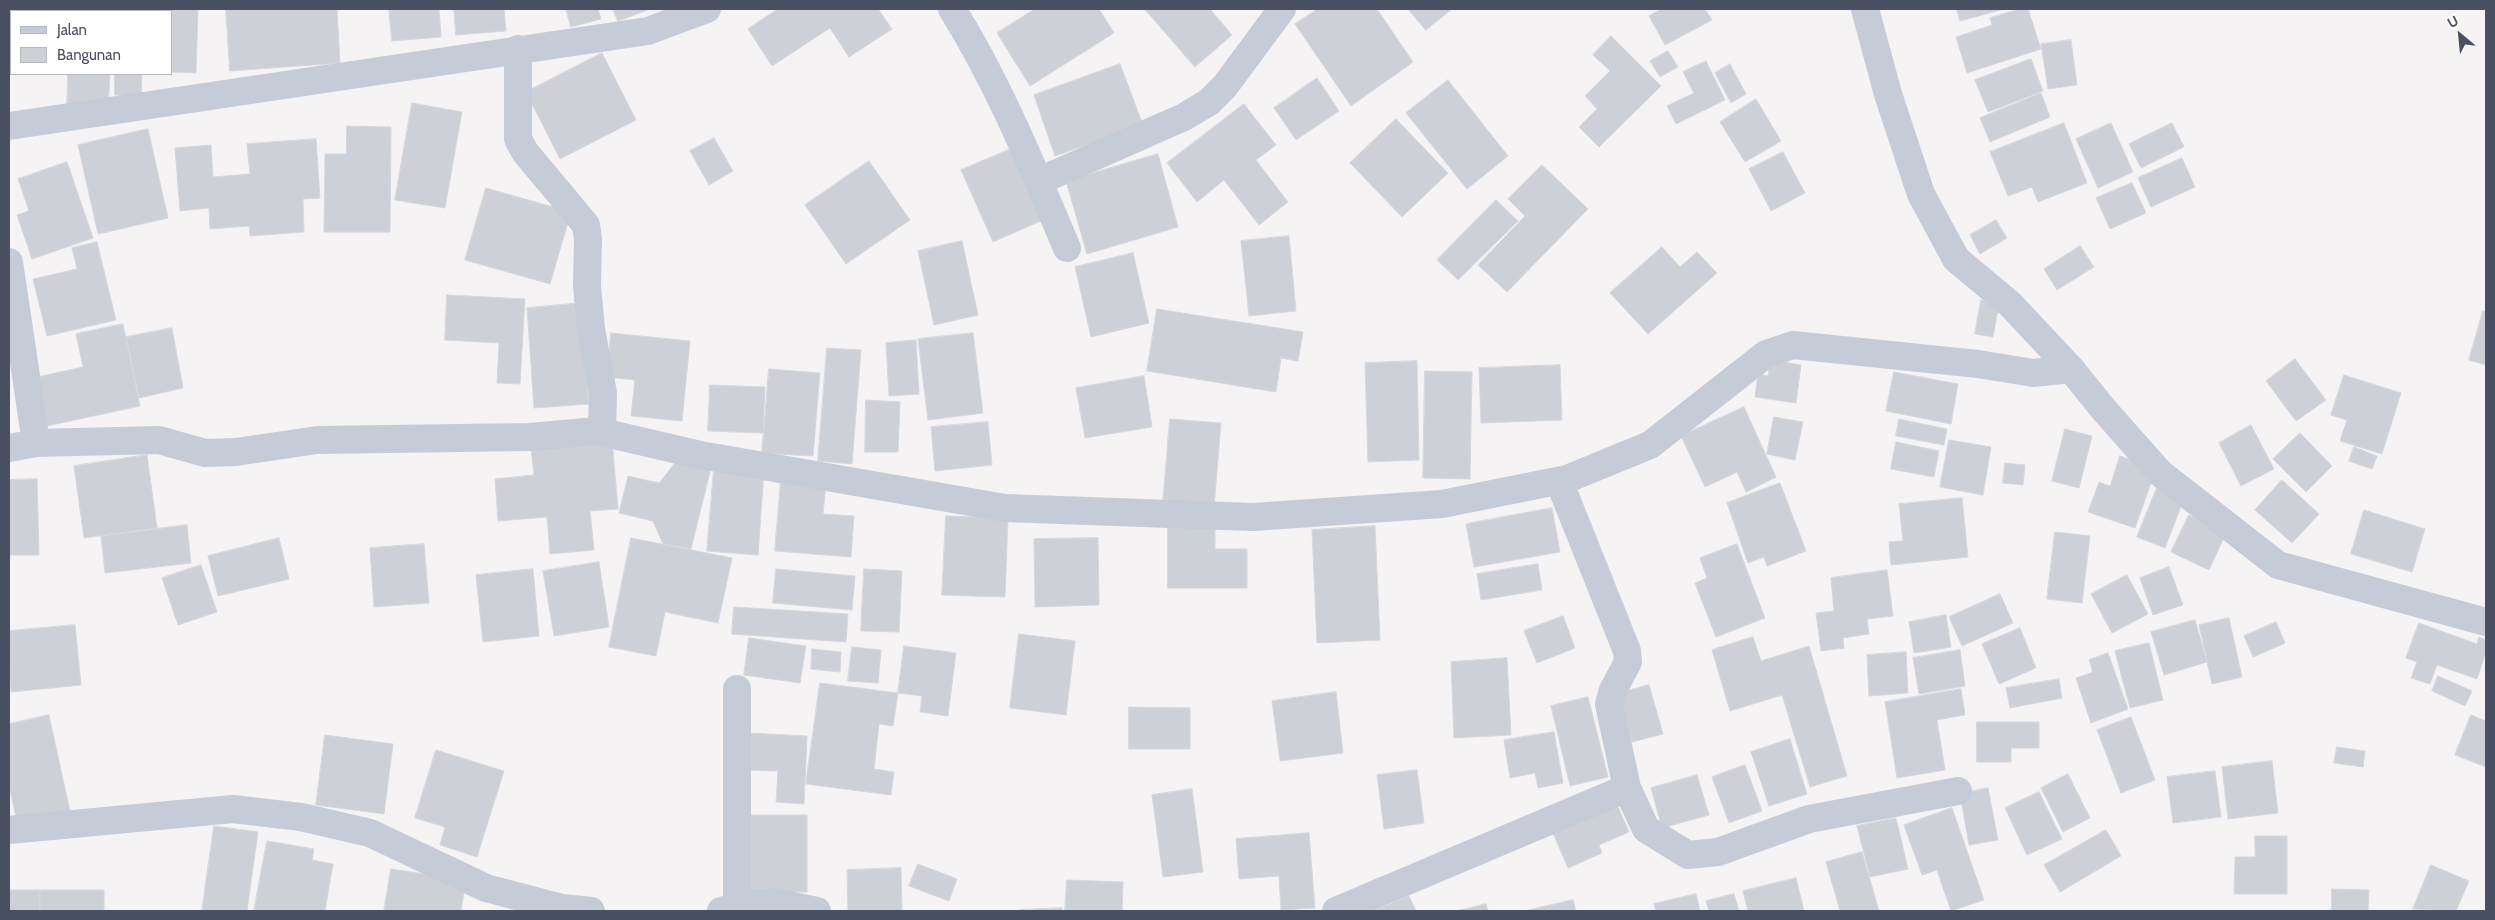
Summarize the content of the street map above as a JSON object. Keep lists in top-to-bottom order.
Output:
{
  "legend": ["Jalan", "Bangunan"],
  "north": "top left"
}
